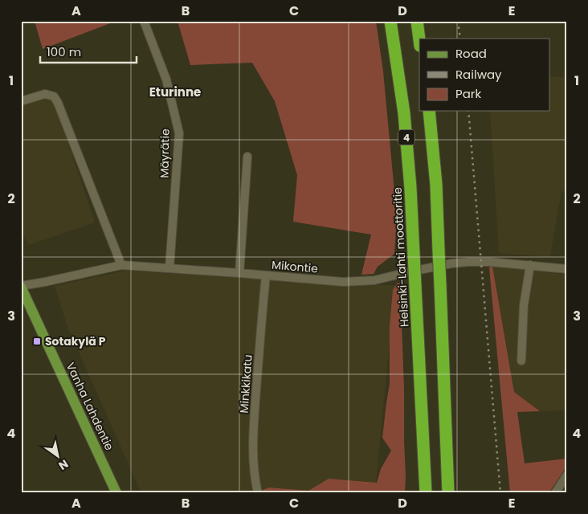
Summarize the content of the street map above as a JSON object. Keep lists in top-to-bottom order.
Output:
{
  "streets": {
    "highway": ["4", "Helsinki-Lahti moottoritie"],
    "main road": ["Vanha Lahdentie"],
    "street": ["Mäyrätie", "Mikontie", "Minkkikatu"]
  },
  "crossings": [
    ["Mäyrätie", "Mikontie"],
    ["Mikontie", "Minkkikatu"],
    ["Mikontie", "Vanha Lahdentie"]
  ],
  "districts": ["Eturinne"],
  "places": {
    "transit": ["Sotakylä P"]
  },
  "legend": ["Road", "Railway", "Park"],
  "scale_bar": "100 m",
  "north": "bottom right",
  "grid": {
    "columns": [
      "A",
      "B",
      "C",
      "D",
      "E"
    ],
    "rows": [
      "1",
      "2",
      "3",
      "4"
    ]
  }
}
